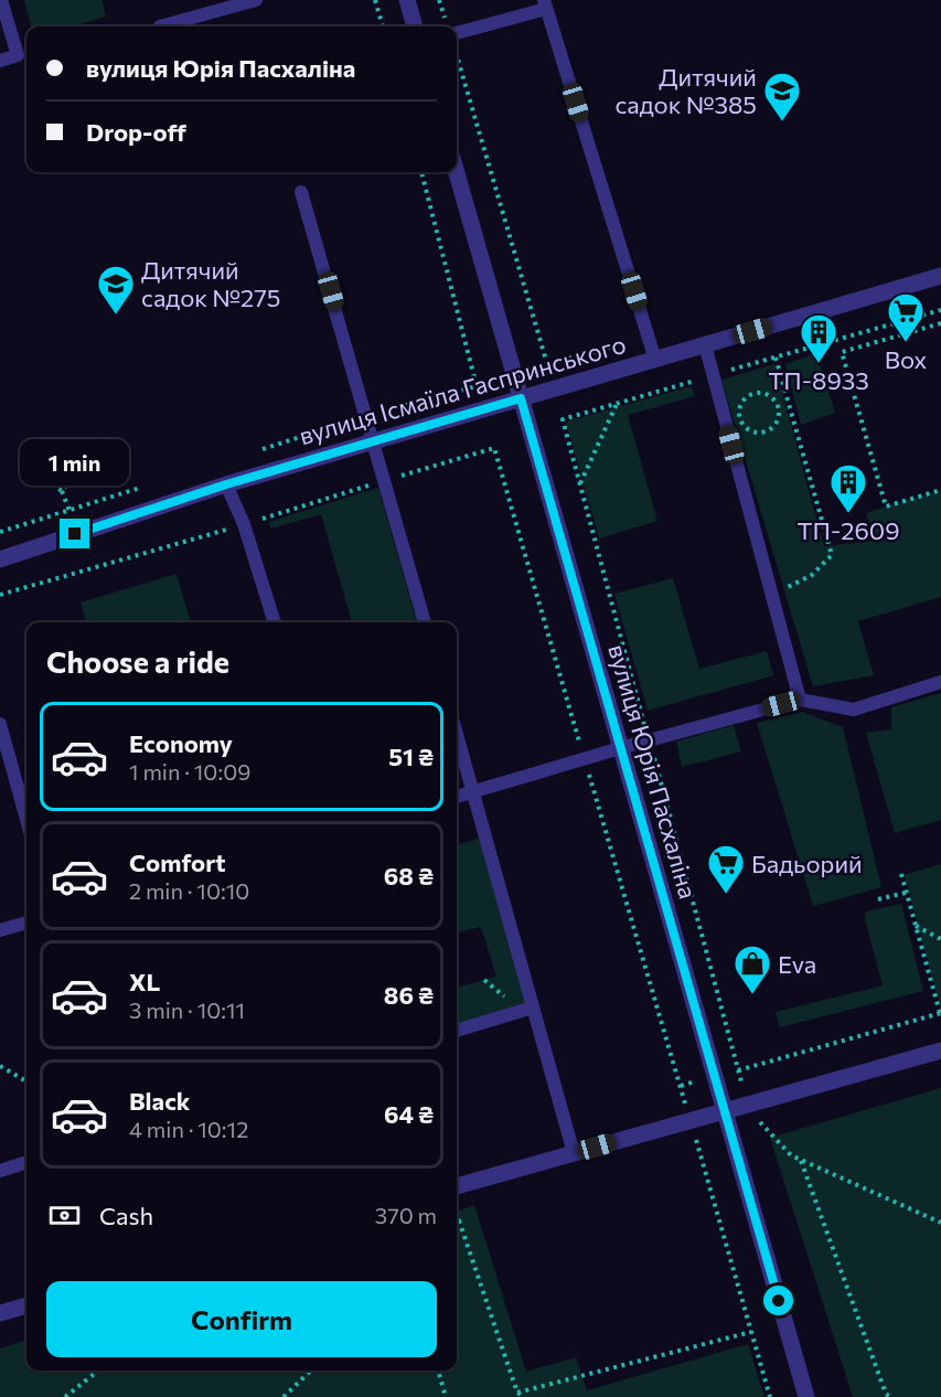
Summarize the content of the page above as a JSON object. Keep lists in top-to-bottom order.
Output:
{
  "streets": {
    "street": ["вулиця Ісмаїла Гаспринського", "вулиця Юрія Пасхаліна"]
  },
  "crossings": [
    ["вулиця Ісмаїла Гаспринського", "вулиця Юрія Пасхаліна"]
  ],
  "places": {
    "school or university": ["Дитячий садок №385", "Дитячий садок №275"],
    "supermarket": ["Box", "Бадьорий"],
    "building": ["ТП-8933", "ТП-2609"],
    "shop": ["Eva"]
  },
  "page": {
    "banner": ["вулиця Юрія Пасхаліна", "Drop-off"],
    "bubble": "1 min",
    "heading": "Choose a ride",
    "list": [
      {
        "name": "Economy",
        "note": "1 min · 10:09",
        "value": "51 ₴"
      },
      {
        "name": "Comfort",
        "note": "2 min · 10:10",
        "value": "68 ₴"
      },
      {
        "name": "XL",
        "note": "3 min · 10:11",
        "value": "86 ₴"
      },
      {
        "name": "Black",
        "note": "4 min · 10:12",
        "value": "64 ₴"
      }
    ],
    "pay": ["Cash", "370 m"],
    "buttons": "Confirm"
  }
}
